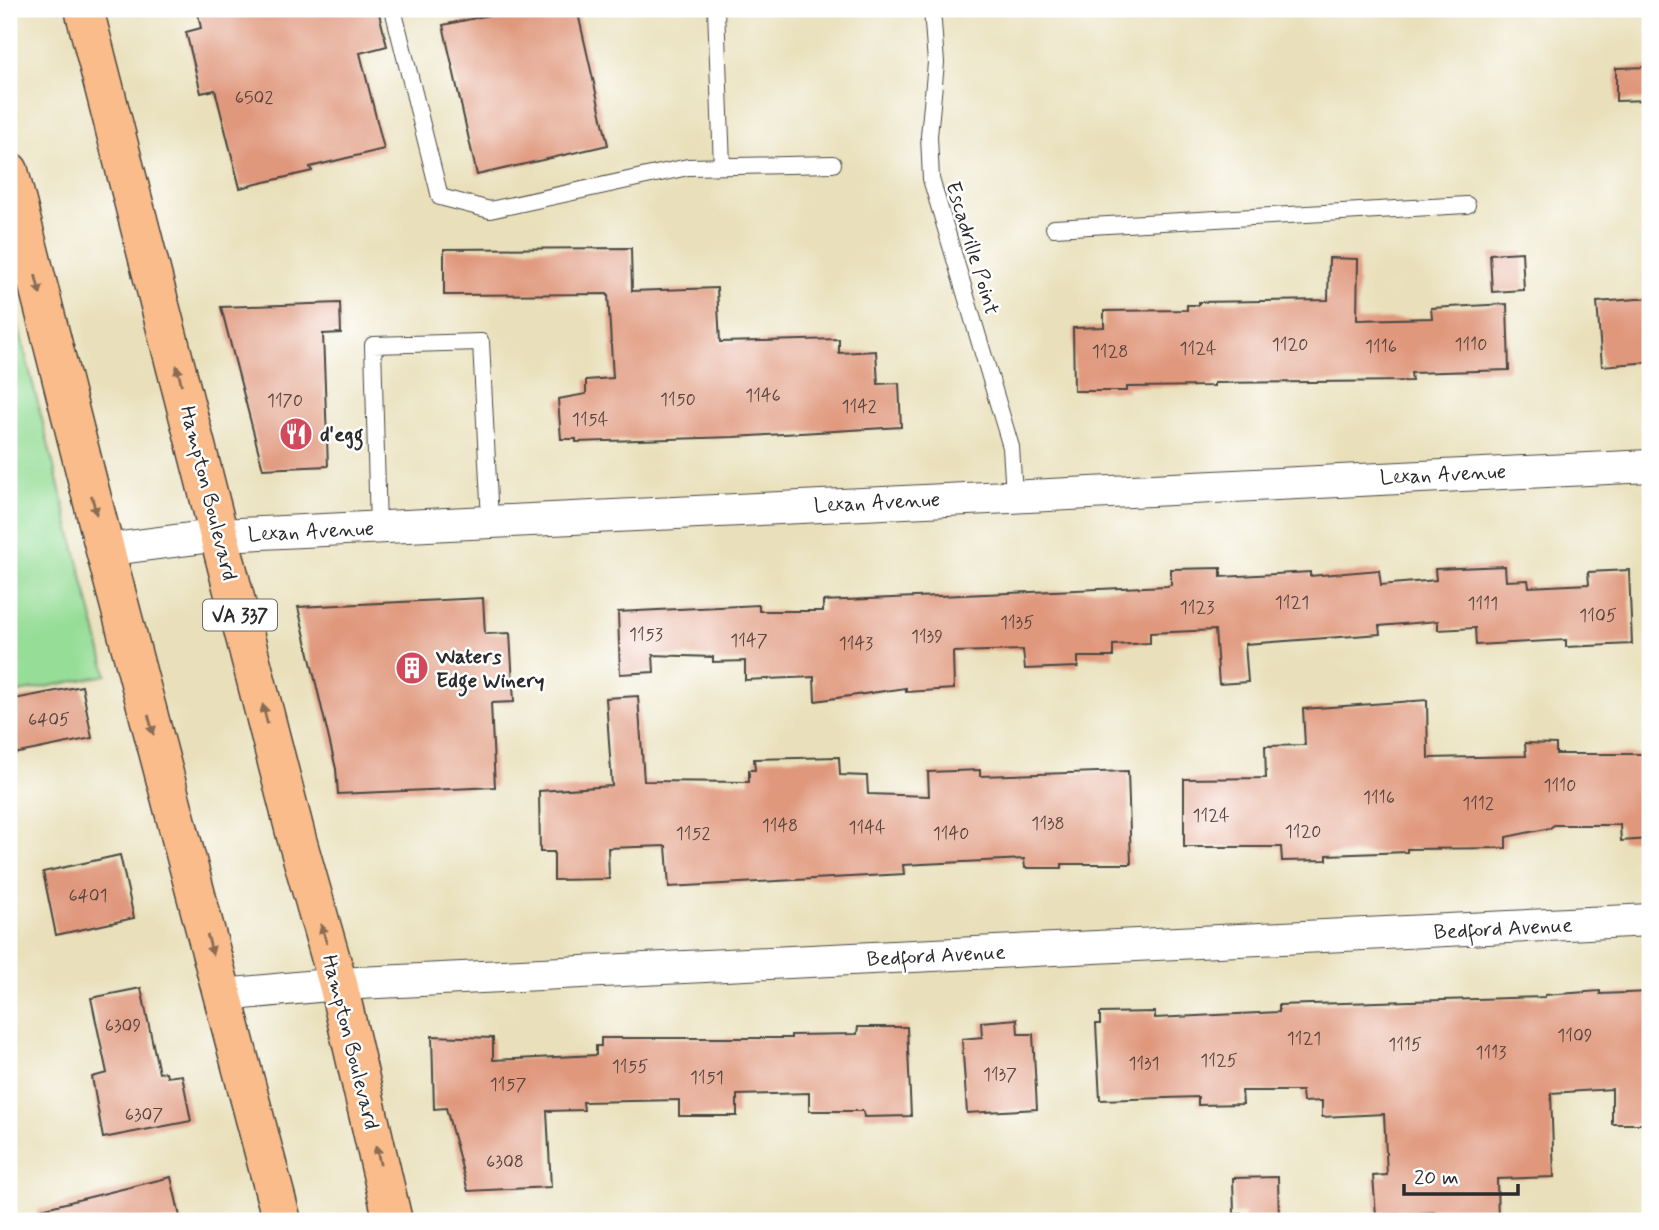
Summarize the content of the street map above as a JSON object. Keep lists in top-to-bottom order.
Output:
{
  "streets": {
    "main road": ["Hampton Boulevard", "VA 337"],
    "street": ["Lexan Avenue", "Bedford Avenue"],
    "lane": ["Escadrille Point"]
  },
  "crossings": [
    ["Escadrille Point", "Lexan Avenue"],
    ["Lexan Avenue", "Hampton Boulevard"],
    ["Hampton Boulevard", "Bedford Avenue"]
  ],
  "places": {
    "restaurant": ["d'egg"],
    "building": ["Waters Edge Winery"]
  },
  "house_numbers": [
    "6502",
    "1120",
    "1110",
    "1116",
    "1124",
    "1128",
    "1146",
    "1150",
    "1170",
    "1142",
    "1154",
    "1121",
    "1111",
    "1123",
    "1105",
    "1135",
    "1153",
    "1139",
    "1147",
    "1143",
    "6405",
    "1110",
    "1116",
    "1112",
    "1124",
    "1138",
    "1148",
    "1144",
    "1120",
    "1152",
    "1140",
    "6401",
    "6309",
    "1109",
    "1121",
    "1115",
    "1113",
    "1125",
    "1131",
    "1155",
    "1137",
    "1151",
    "1157",
    "6307",
    "6308"
  ],
  "scale_bar": "20 m"
}
